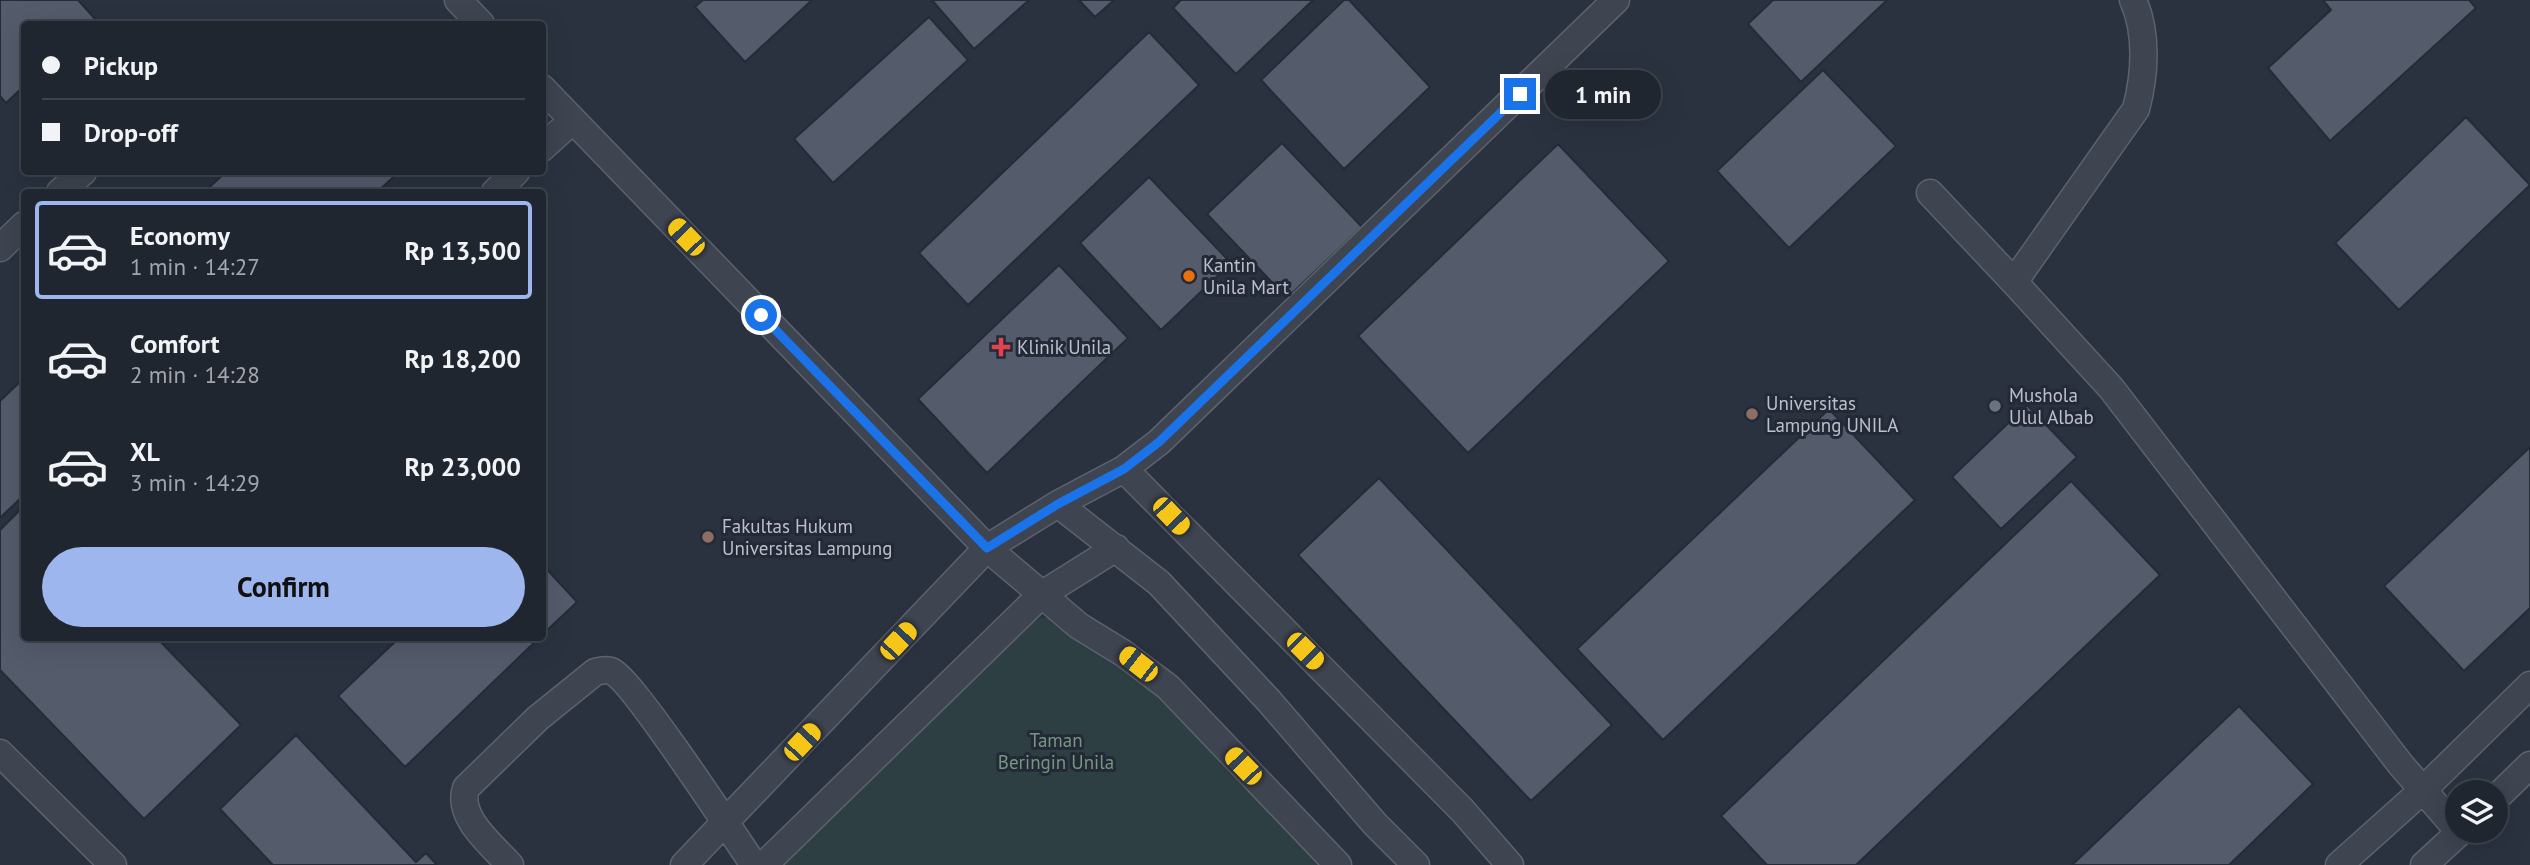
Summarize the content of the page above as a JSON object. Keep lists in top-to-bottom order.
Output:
{
  "parks": ["Taman Beringin Unila"],
  "places": {
    "other": [
      "Kantin Unila Mart",
      "Mushola Ulul Albab",
      "Universitas Lampung UNILA",
      "Fakultas Hukum Universitas Lampung"
    ],
    "health": ["Klinik Unila"]
  },
  "page": {
    "banner": ["Pickup", "Drop-off"],
    "bubble": "1 min",
    "list": [
      {
        "name": "Economy",
        "note": "1 min · 14:27",
        "value": "Rp 13,500"
      },
      {
        "name": "Comfort",
        "note": "2 min · 14:28",
        "value": "Rp 18,200"
      },
      {
        "name": "XL",
        "note": "3 min · 14:29",
        "value": "Rp 23,000"
      }
    ],
    "buttons": "Confirm"
  }
}
